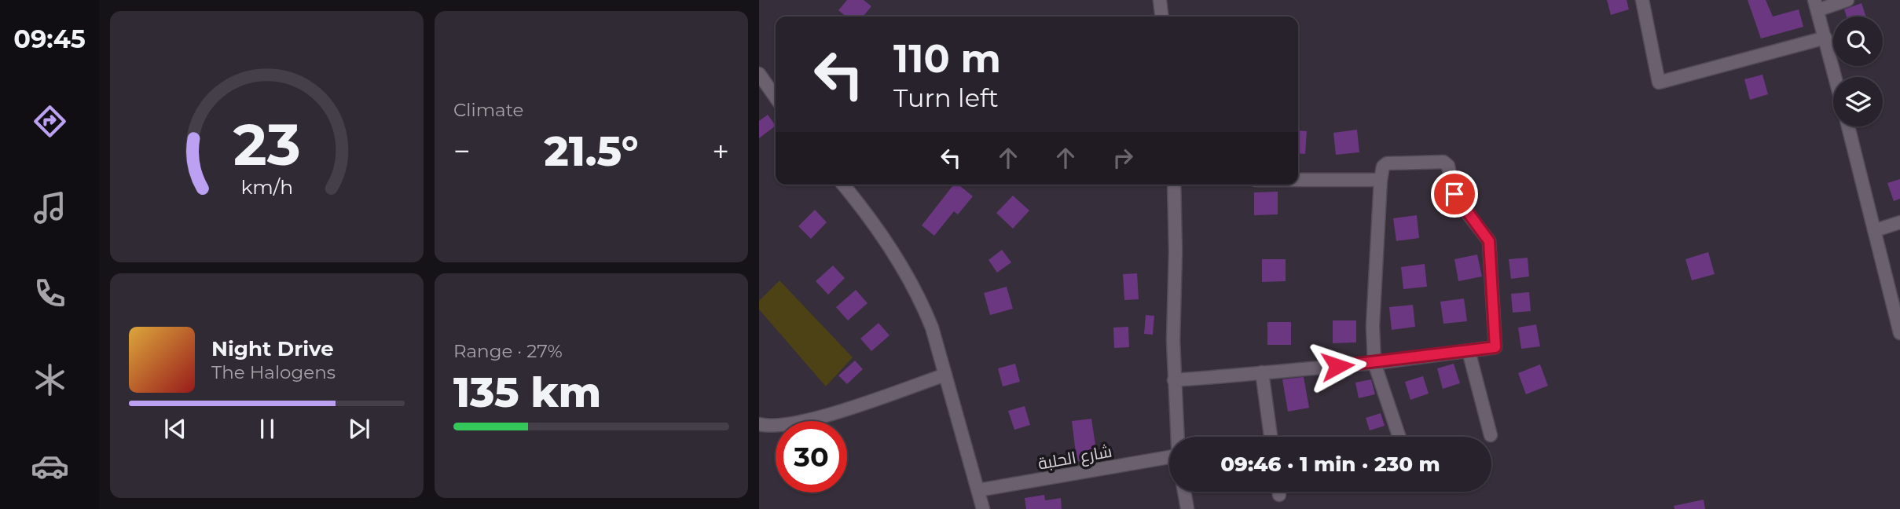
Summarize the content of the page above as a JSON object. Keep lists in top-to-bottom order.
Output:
{
  "streets": {
    "street": ["شارع الحلبة"]
  },
  "page": {
    "tabs": "09:45",
    "tile": [
      "Climate",
      ["Range · 27%", "135 km"]
    ],
    "turn": ["110 m", "Turn left"],
    "heat": ["−", "21.5°", "+"],
    "song": ["Night Drive", "The Halogens"],
    "limit": "30",
    "trip": "09:46 · 1 min · 230 m",
    "gauge": ["23", "km/h"]
  }
}
